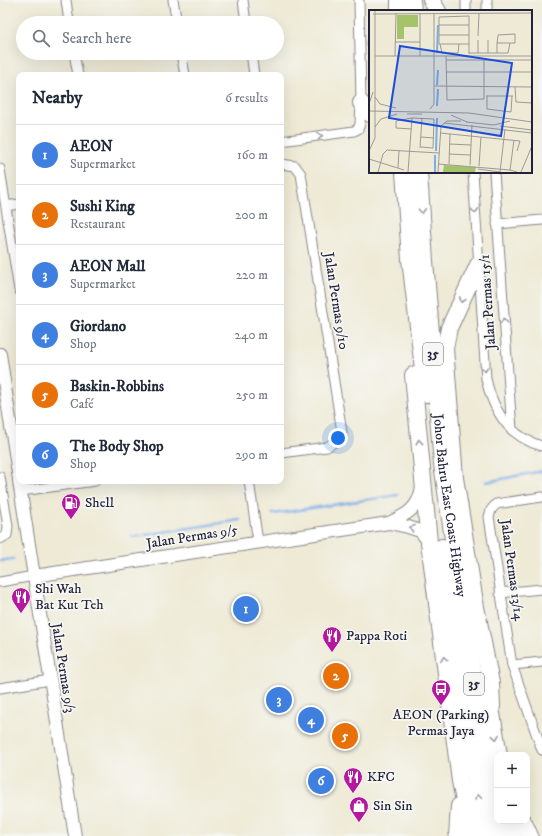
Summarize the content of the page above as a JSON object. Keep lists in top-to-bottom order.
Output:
{
  "streets": {
    "highway": ["35", "Johor Bahru East Coast Highway"],
    "street": [
      "Jalan Permas 9/10",
      "Jalan Permas 15/1",
      "Jalan Permas 9/5",
      "Jalan Permas 13/14",
      "Jalan Permas 9/3"
    ]
  },
  "crossings": [
    ["Jalan Permas 9/5", "Jalan Permas 9/3"]
  ],
  "places": {
    "fuel station": ["Shell"],
    "restaurant": ["Shi Wah Bat Kut Teh", "Pappa Roti", "KFC"],
    "bus stop": ["AEON (Parking) Permas Jaya"],
    "shop": ["Sin Sin"]
  },
  "page": {
    "search": "Search here",
    "heading": ["Nearby", "6 results"],
    "list": [
      {
        "mark": "1",
        "name": "AEON",
        "note": "Supermarket",
        "value": "160 m"
      },
      {
        "mark": "2",
        "name": "Sushi King",
        "note": "Restaurant",
        "value": "200 m"
      },
      {
        "mark": "3",
        "name": "AEON Mall",
        "note": "Supermarket",
        "value": "220 m"
      },
      {
        "mark": "4",
        "name": "Giordano",
        "note": "Shop",
        "value": "240 m"
      },
      {
        "mark": "5",
        "name": "Baskin-Robbins",
        "note": "Café",
        "value": "250 m"
      },
      {
        "mark": "6",
        "name": "The Body Shop",
        "note": "Shop",
        "value": "290 m"
      }
    ],
    "pins": [
      "1",
      "2",
      "3",
      "4",
      "5",
      "6"
    ],
    "map_buttons": ["+", "−"]
  }
}
